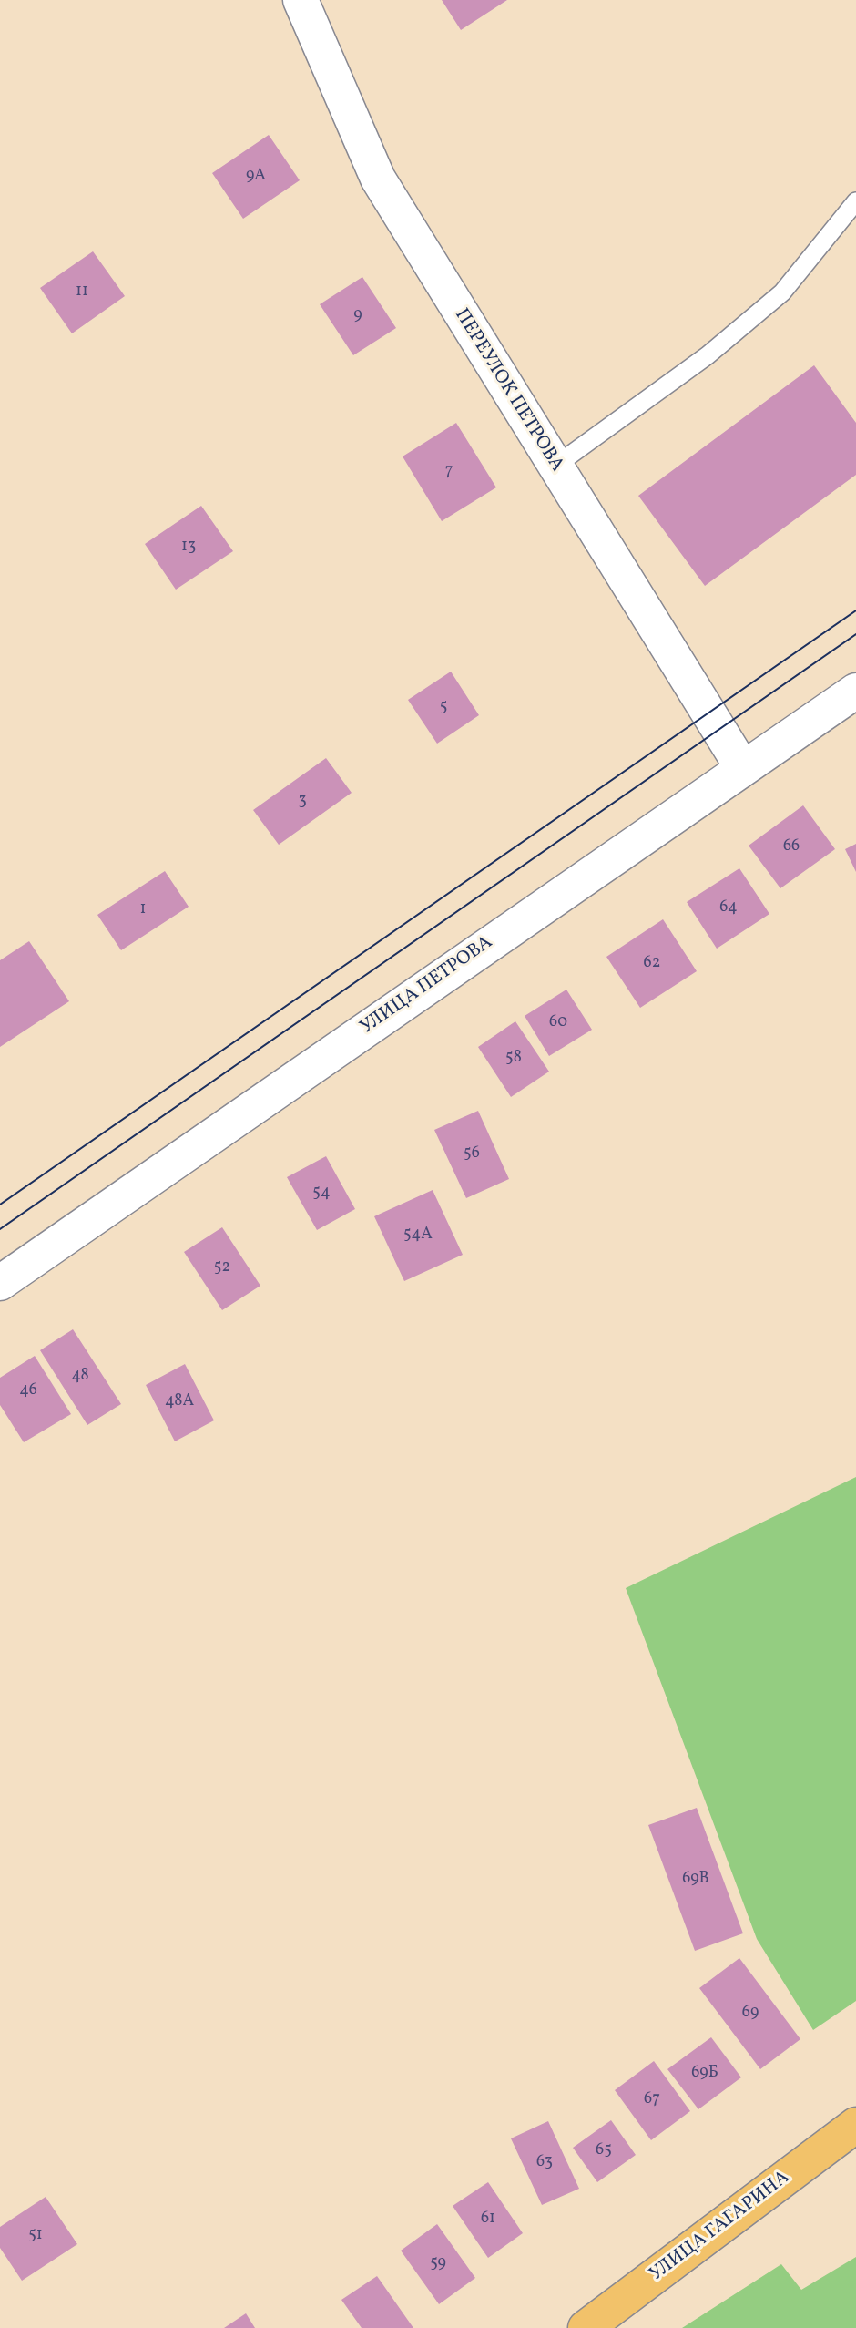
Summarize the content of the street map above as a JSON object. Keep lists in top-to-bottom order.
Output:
{
  "streets": {
    "main road": ["УЛИЦА ГАГАРИНА"],
    "street": ["ПЕРЕУЛОК ПЕТРОВА", "УЛИЦА ПЕТРОВА"]
  },
  "crossings": [
    ["ПЕРЕУЛОК ПЕТРОВА", "УЛИЦА ПЕТРОВА"]
  ],
  "house_numbers": [
    "9А",
    "11",
    "9",
    "7",
    "13",
    "5",
    "3",
    "66",
    "64",
    "1",
    "62",
    "60",
    "58",
    "56",
    "54",
    "54А",
    "52",
    "48",
    "46",
    "48А",
    "69В",
    "69",
    "69Б",
    "67",
    "65",
    "63",
    "61",
    "51",
    "59"
  ]
}
